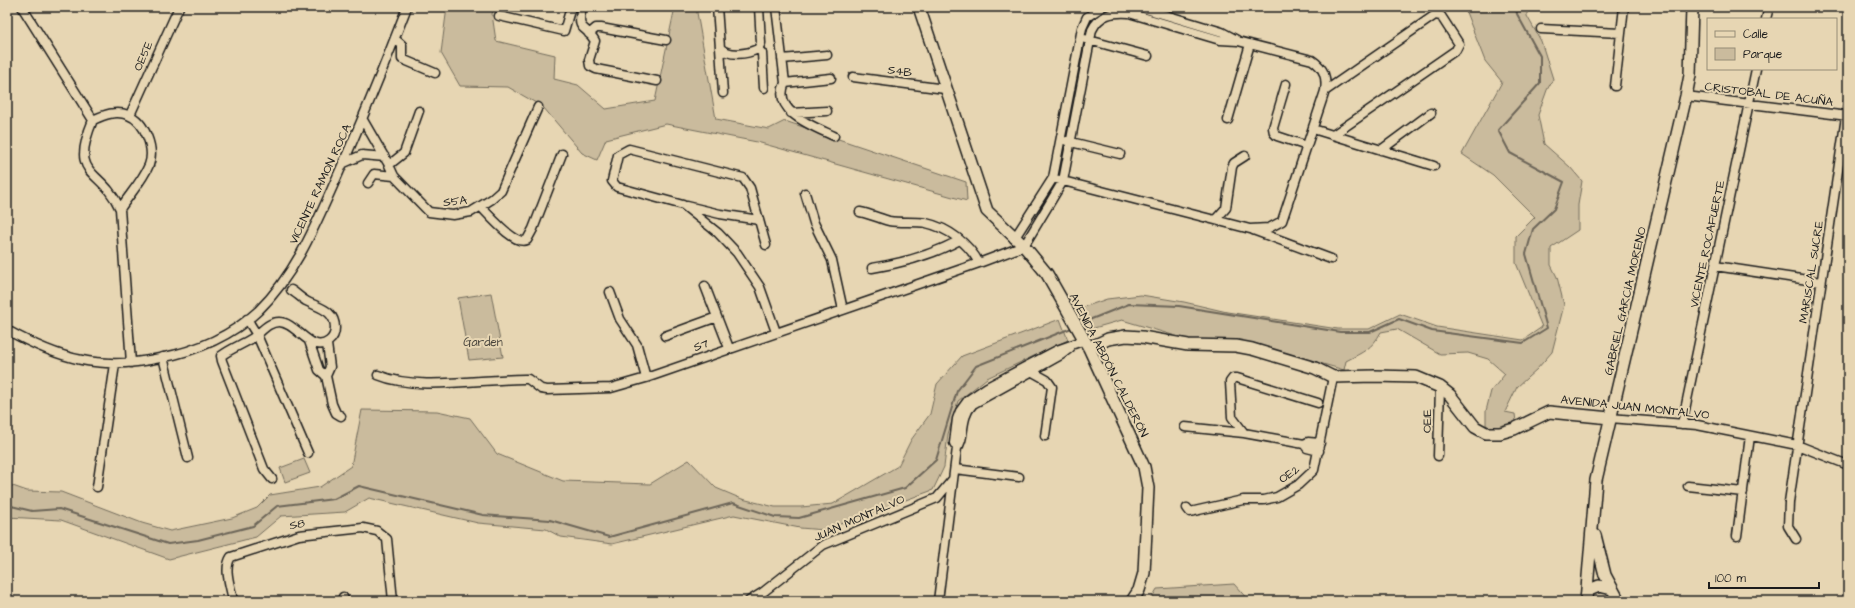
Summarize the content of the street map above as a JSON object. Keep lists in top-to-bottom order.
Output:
{
  "streets": {
    "street": [
      "OE5E",
      "S4B",
      "CRISTOBAL DE ACUÑA",
      "VICENTE RAMON ROCA",
      "S5A",
      "VICENTE ROCAFUERTE",
      "MARISCAL SUCRE",
      "GABRIEL GARCÍA MORENO",
      "S7",
      "AVENIDA ABDÓN CALDERÓN",
      "AVENIDA JUAN MONTALVO",
      "OE1E",
      "OE2",
      "JUAN MONTALVO",
      "S8"
    ]
  },
  "crossings": [
    ["S4B", "AVENIDA ABDÓN CALDERÓN"],
    ["CRISTOBAL DE ACUÑA", "VICENTE ROCAFUERTE"],
    ["CRISTOBAL DE ACUÑA", "MARISCAL SUCRE"],
    ["CRISTOBAL DE ACUÑA", "GABRIEL GARCÍA MORENO"],
    ["VICENTE RAMON ROCA", "S5A"],
    ["VICENTE ROCAFUERTE", "AVENIDA JUAN MONTALVO"],
    ["MARISCAL SUCRE", "AVENIDA JUAN MONTALVO"],
    ["GABRIEL GARCÍA MORENO", "AVENIDA JUAN MONTALVO"],
    ["S7", "AVENIDA ABDÓN CALDERÓN"],
    ["AVENIDA ABDÓN CALDERÓN", "AVENIDA JUAN MONTALVO"],
    ["AVENIDA JUAN MONTALVO", "OE1E"],
    ["AVENIDA JUAN MONTALVO", "OE2"]
  ],
  "parks": ["Garden"],
  "legend": ["Calle", "Parque"],
  "scale_bar": "100 m"
}
